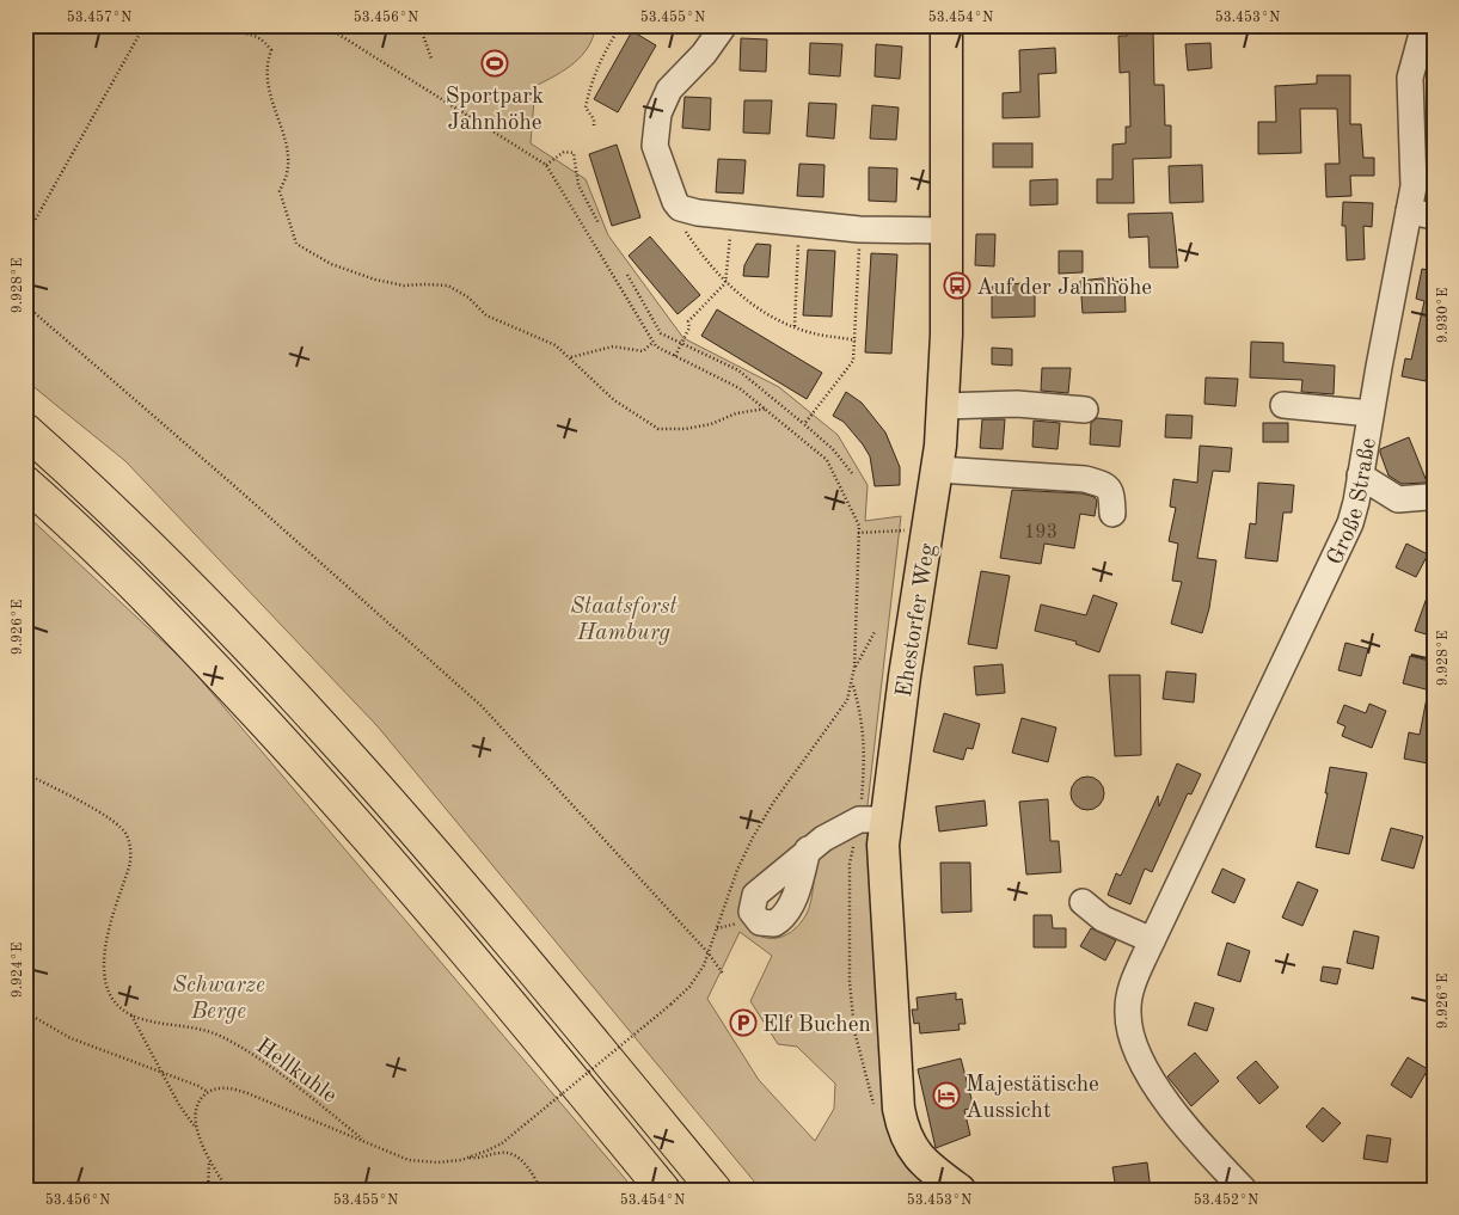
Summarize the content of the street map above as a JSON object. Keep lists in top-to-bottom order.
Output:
{
  "streets": {
    "main road": ["Ehestorfer Weg"],
    "street": ["Große Straße"],
    "path": ["Hellkuhle"]
  },
  "parks": ["Staatsforst Hamburg", "Schwarze Berge"],
  "places": {
    "sports": ["Sportpark Jahnhöhe"],
    "bus stop": ["Auf der Jahnhöhe"],
    "parking": ["Elf Buchen"],
    "hotel": ["Majestätische Aussicht"]
  },
  "house_numbers": ["193"],
  "coordinates": [
    "53.457°N",
    "53.456°N",
    "53.455°N",
    "53.454°N",
    "53.453°N",
    "9.928°E",
    "9.930°E",
    "9.926°E",
    "9.924°E",
    "53.452°N"
  ]
}
